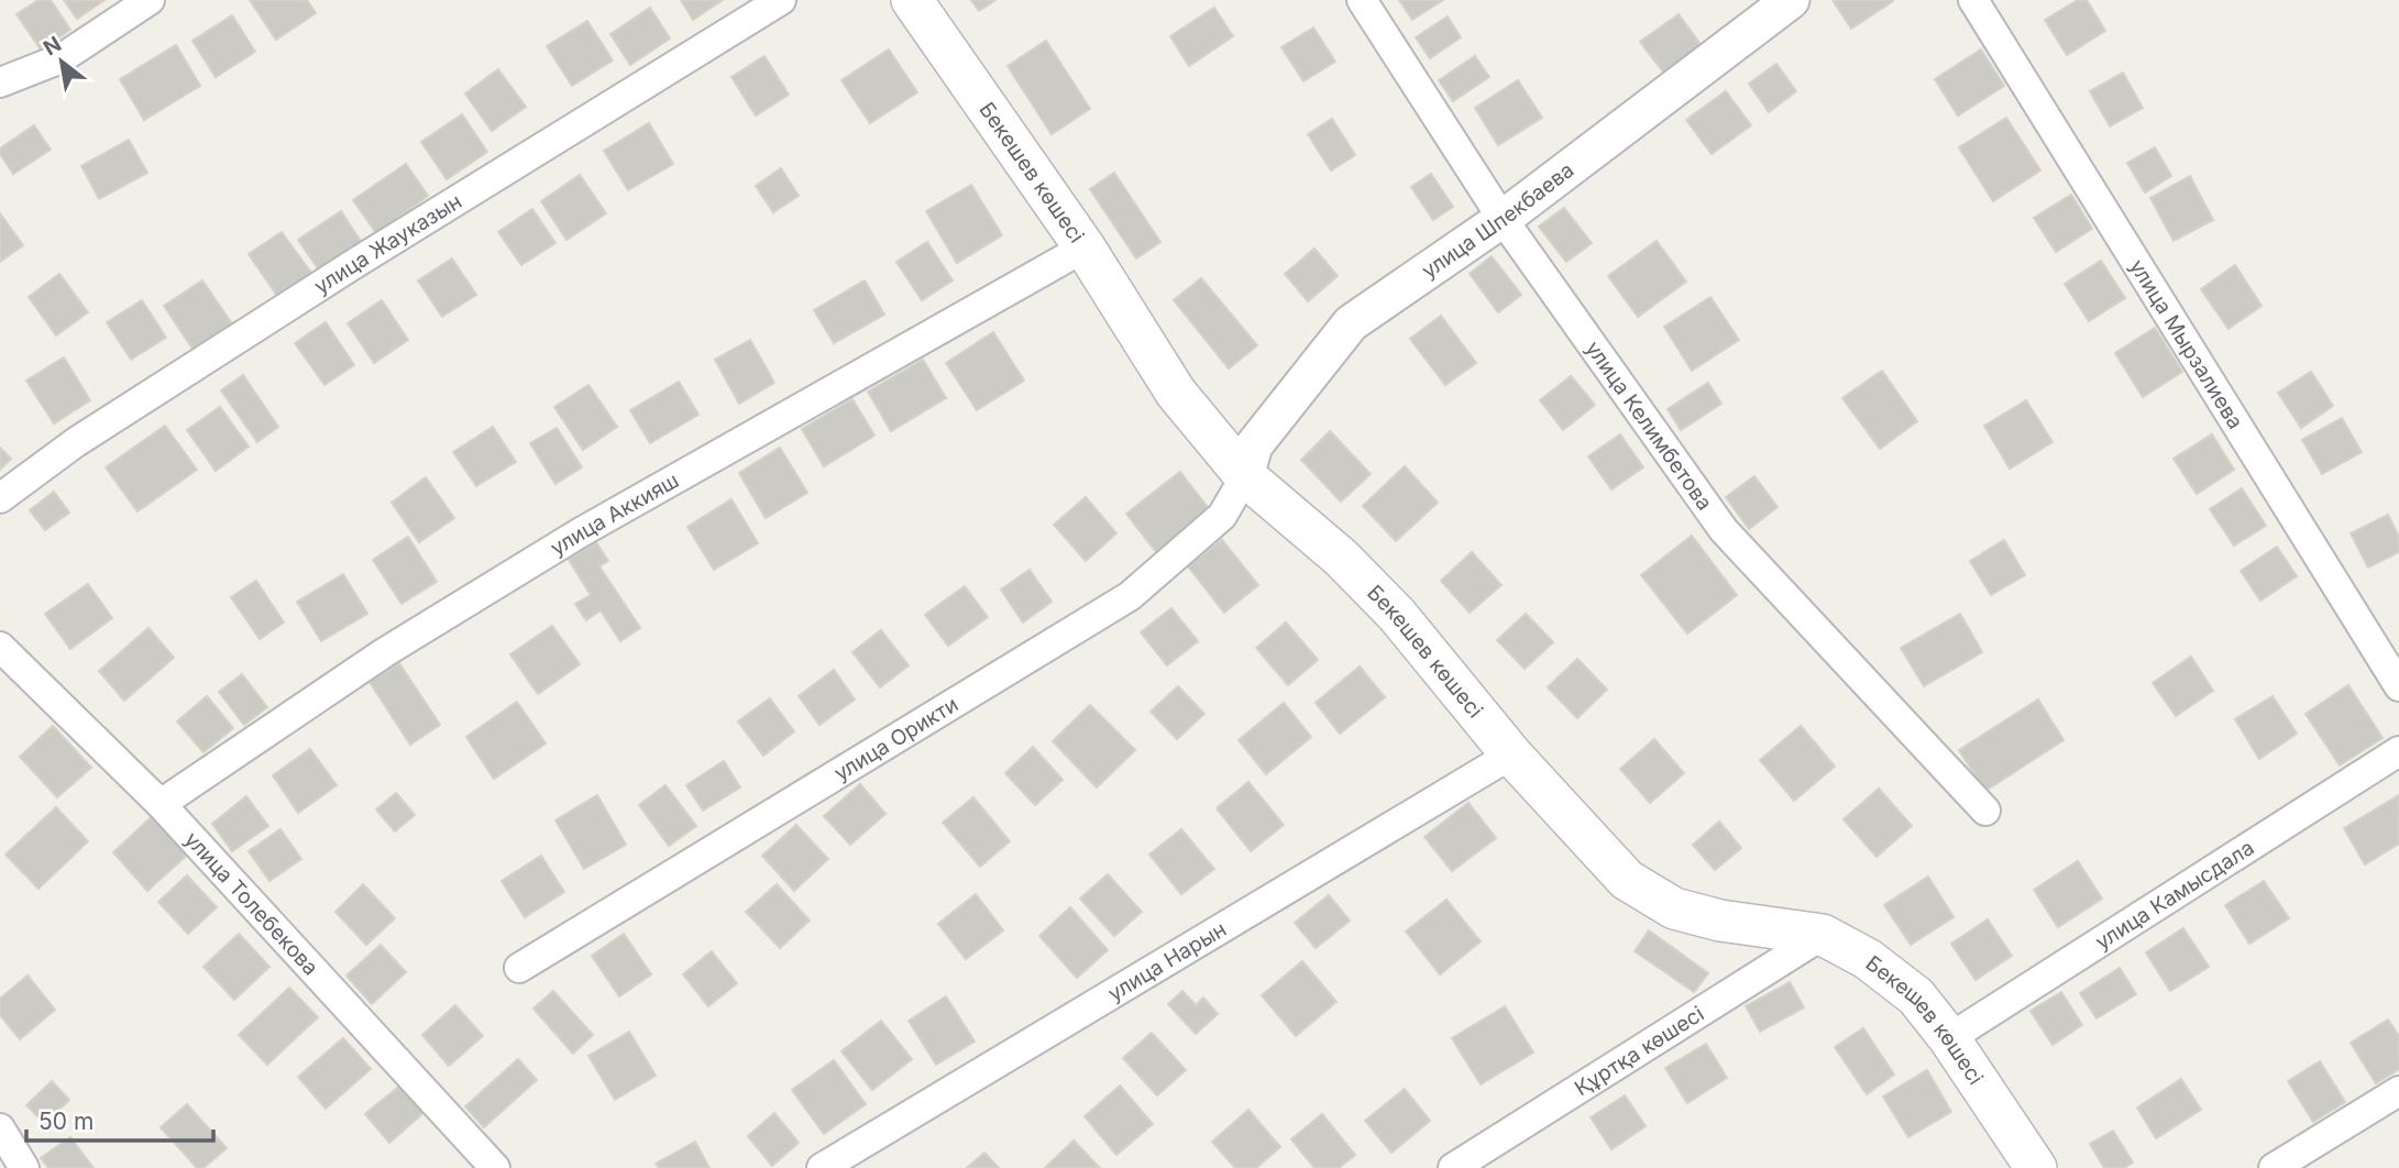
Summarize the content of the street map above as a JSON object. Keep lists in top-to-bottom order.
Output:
{
  "streets": {
    "main road": ["Бекешев көшесі"],
    "street": [
      "улица Шпекбаева",
      "улица Жауказын",
      "улица Мырзалиева",
      "улица Келимбетова",
      "улица Аккияш",
      "улица Орикти",
      "улица Камысдала",
      "улица Толебекова",
      "улица Нарын",
      "Құртқа көшесі"
    ]
  },
  "crossings": [
    ["Бекешев көшесі", "улица Шпекбаева"],
    ["Бекешев көшесі", "улица Аккияш"],
    ["Бекешев көшесі", "улица Орикти"],
    ["Бекешев көшесі", "улица Камысдала"],
    ["Бекешев көшесі", "улица Нарын"],
    ["Бекешев көшесі", "Құртқа көшесі"],
    ["улица Шпекбаева", "улица Келимбетова"],
    ["улица Шпекбаева", "улица Орикти"],
    ["улица Аккияш", "улица Толебекова"]
  ],
  "scale_bar": "50 m",
  "north": "top left"
}
